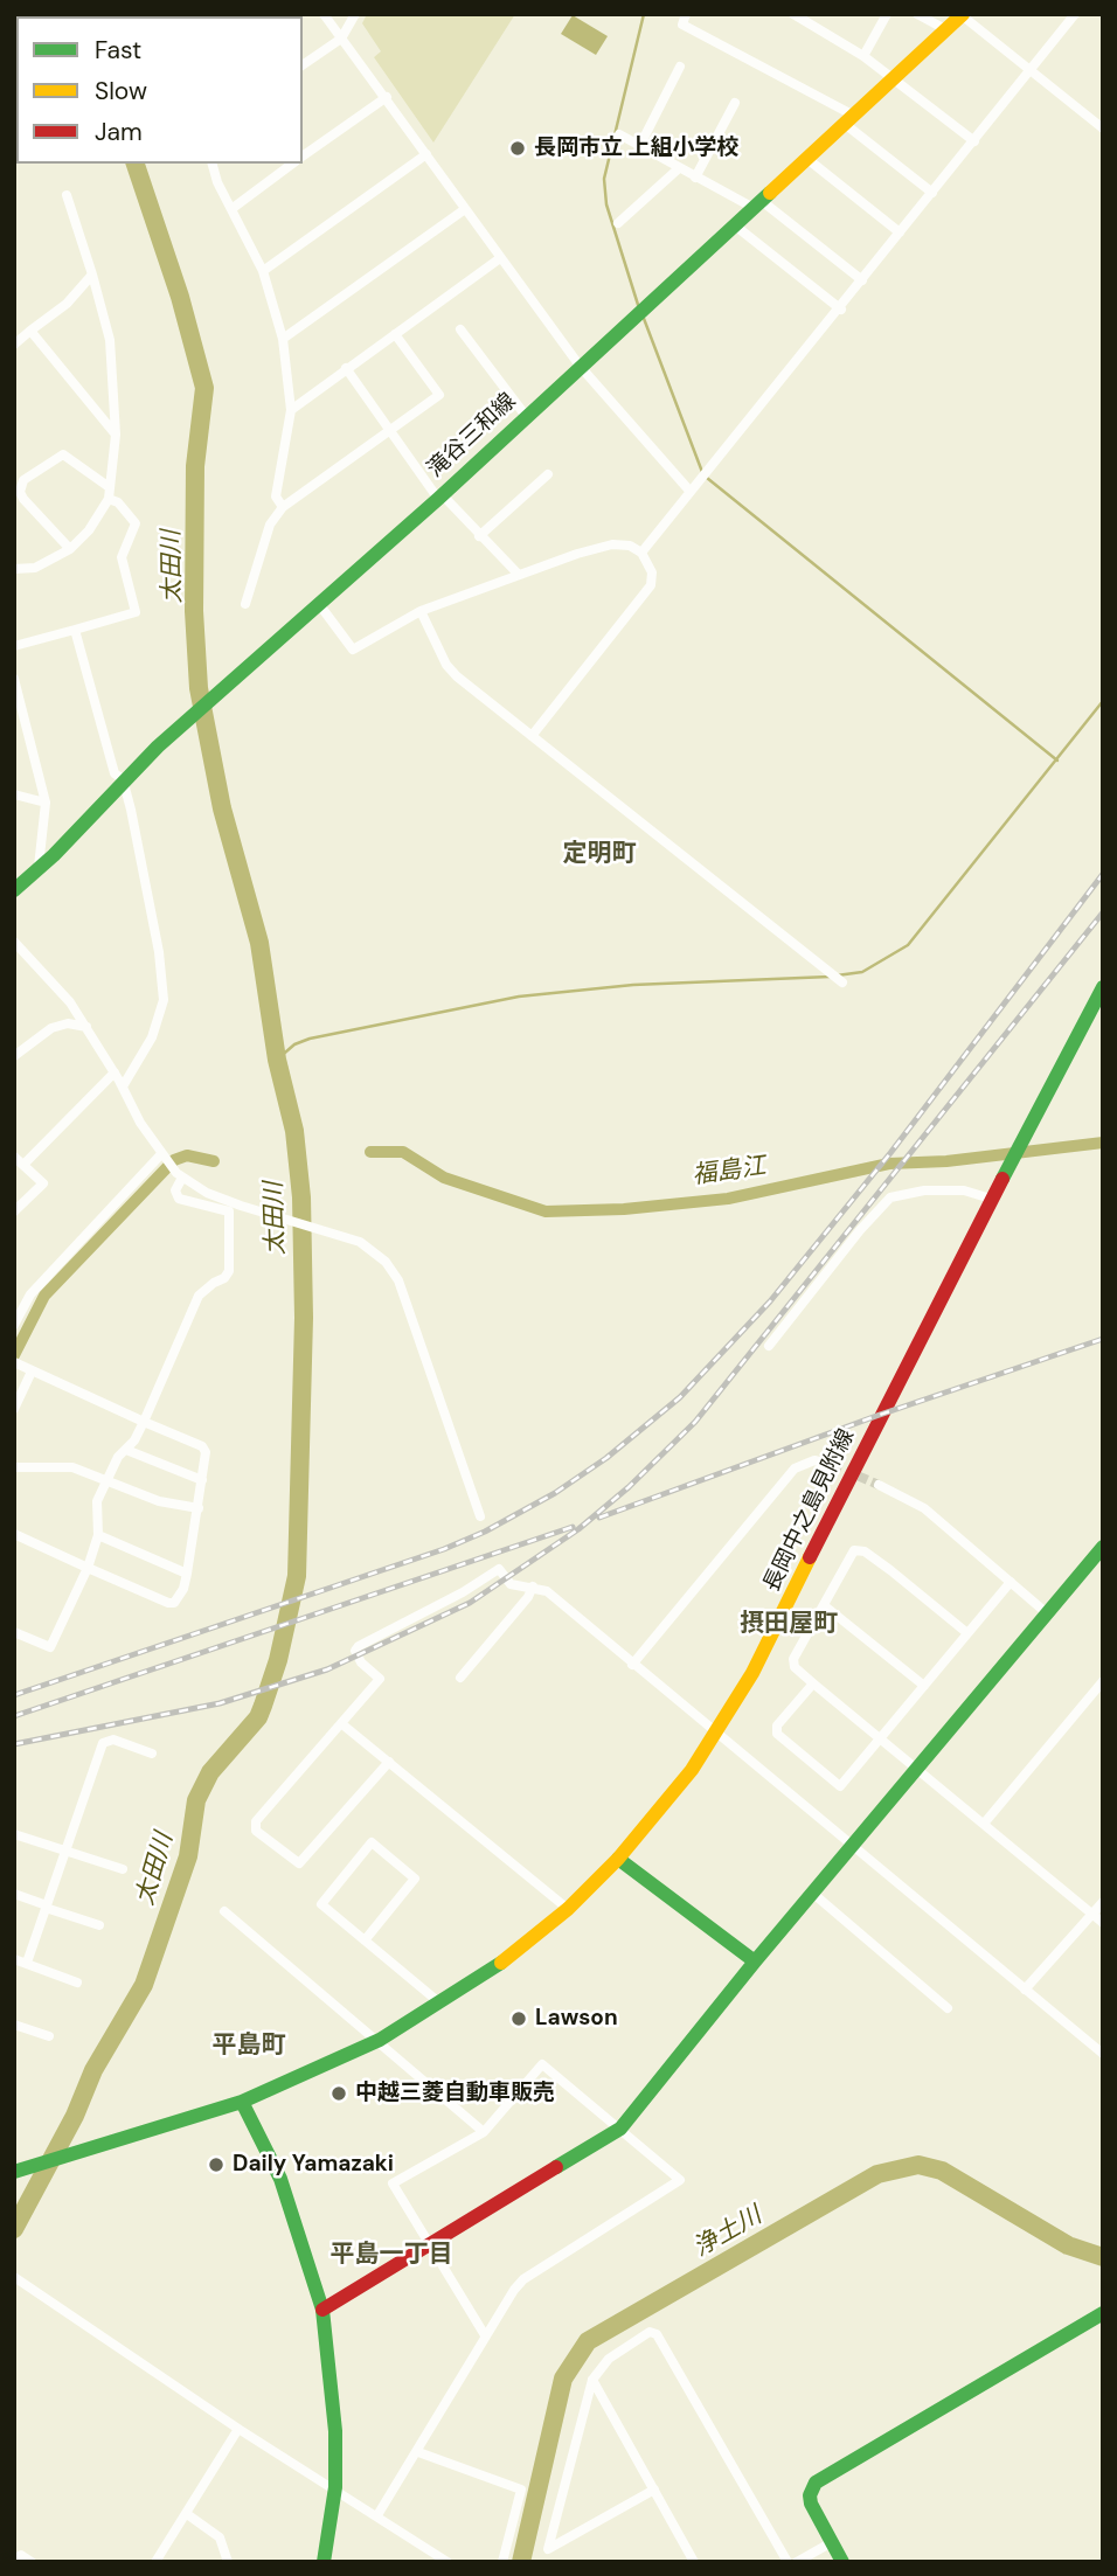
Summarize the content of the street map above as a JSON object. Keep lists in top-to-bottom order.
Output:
{
  "streets": {
    "main road": ["滝谷三和線", "長岡中之島見附線"]
  },
  "districts": [
    "定明町",
    "摂田屋町",
    "平島町",
    "平島一丁目"
  ],
  "water": ["太田川", "福島江", "浄土川"],
  "places": [
    "長岡市立 上組小学校",
    "Lawson",
    "中越三菱自動車販売",
    "Daily Yamazaki"
  ],
  "legend": ["Fast", "Slow", "Jam"]
}
